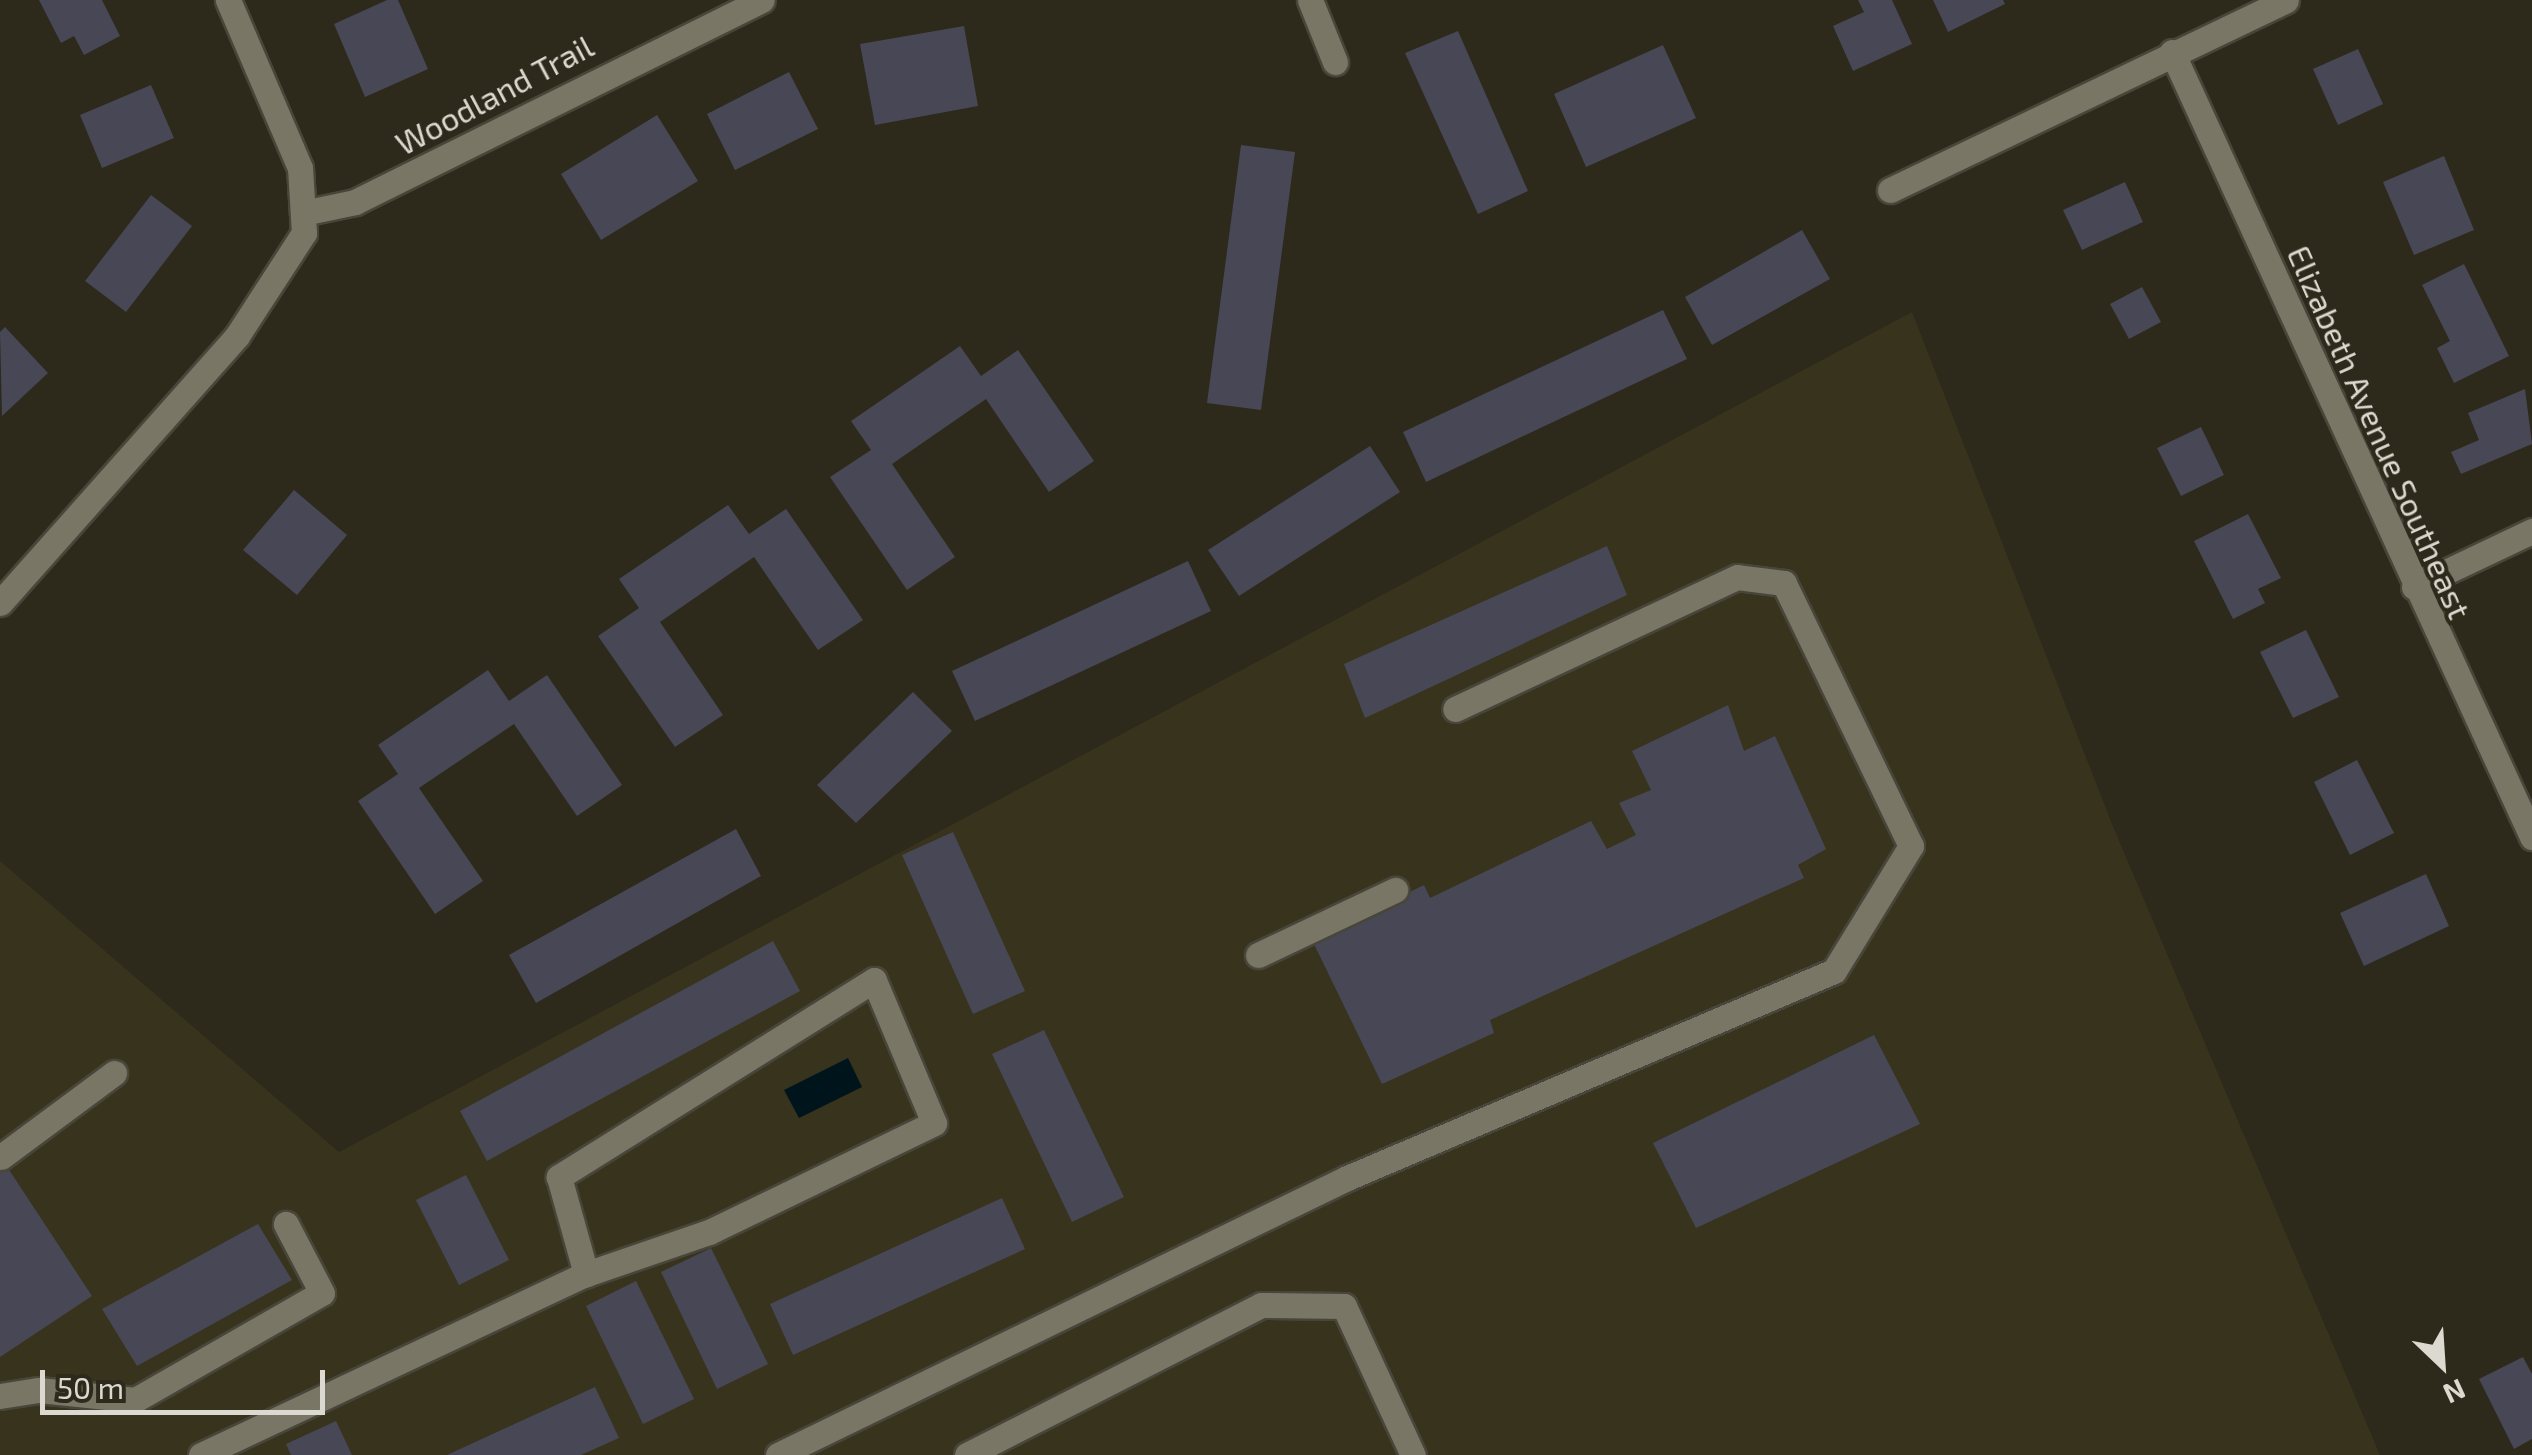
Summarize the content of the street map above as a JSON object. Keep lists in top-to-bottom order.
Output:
{
  "streets": {
    "street": ["Woodland Trail", "Elizabeth Avenue Southeast"]
  },
  "scale_bar": "50 m",
  "north": "bottom right"
}
